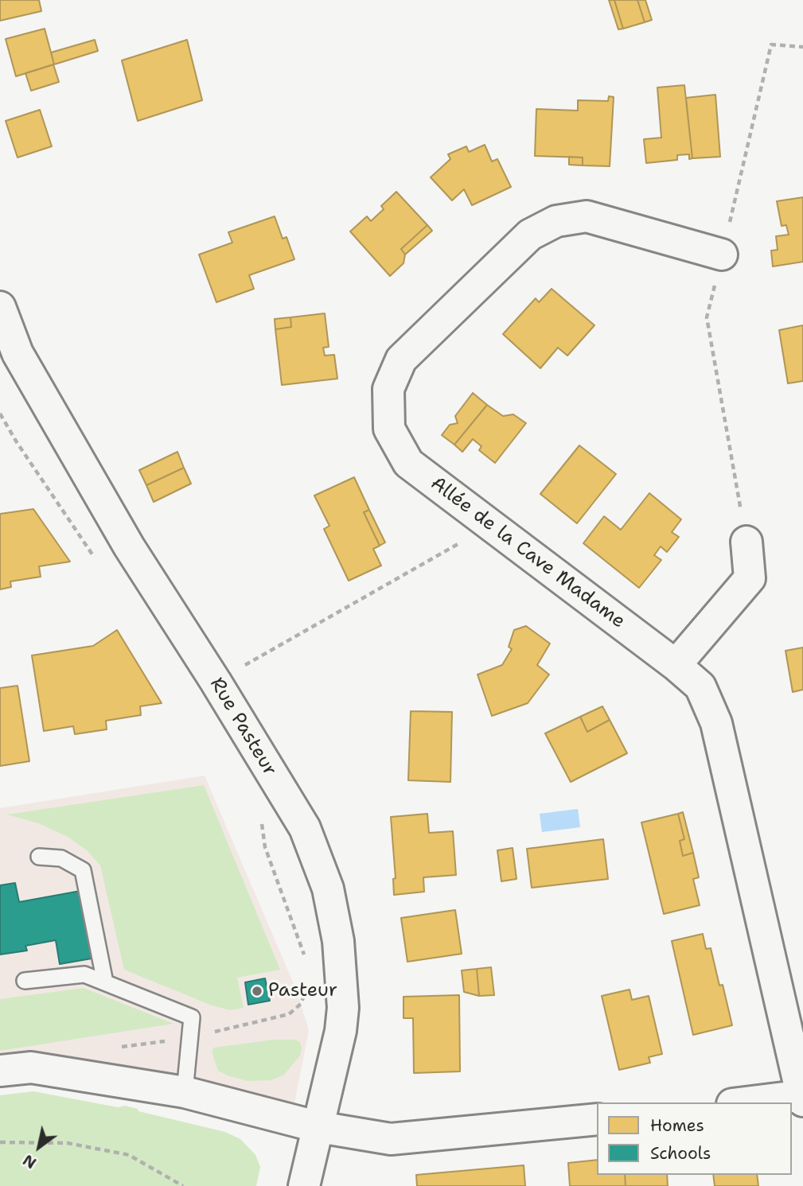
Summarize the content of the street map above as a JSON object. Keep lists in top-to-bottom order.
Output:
{
  "streets": {
    "street": ["Allée de la Cave Madame", "Rue Pasteur"]
  },
  "places": ["Pasteur"],
  "legend": ["Homes", "Schools"],
  "north": "bottom left"
}
